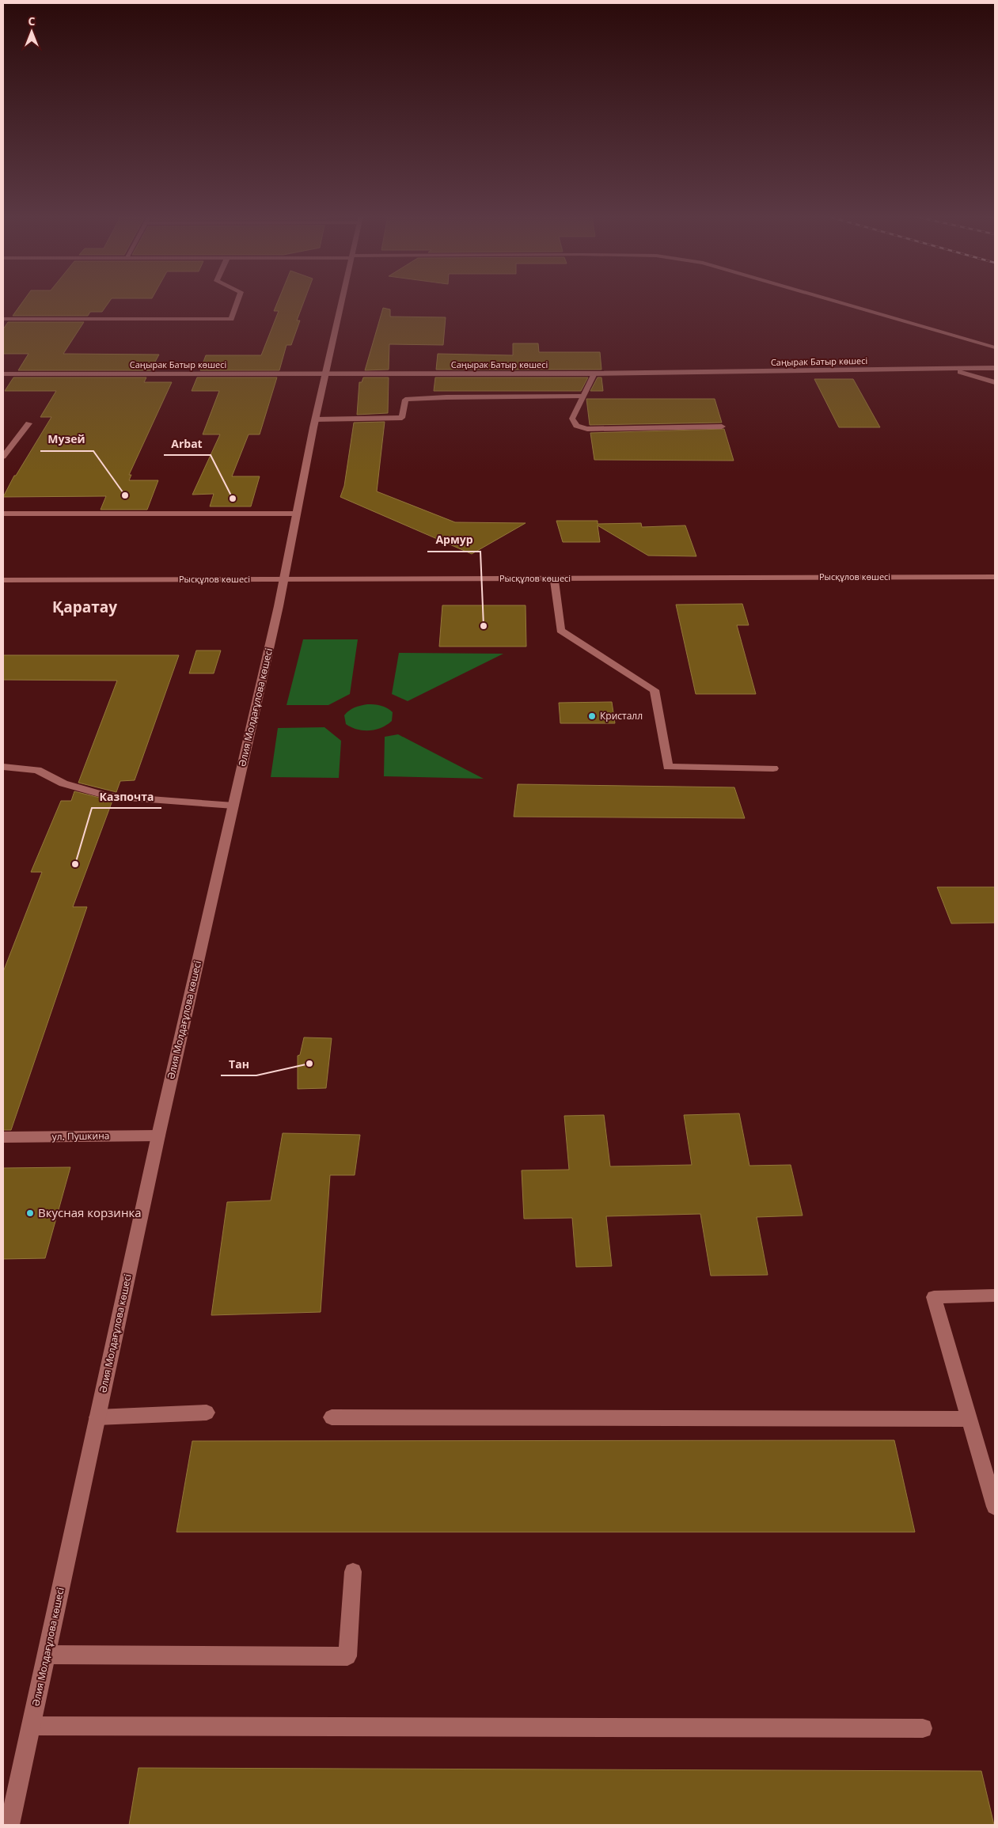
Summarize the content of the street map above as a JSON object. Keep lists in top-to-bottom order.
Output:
{
  "streets": {
    "street": [
      "Саңырак Батыр көшесі",
      "Рысқұлов көшесі",
      "Әлия Молдағұлова көшесі",
      "ул. Пушкина"
    ]
  },
  "crossings": [
    ["Саңырак Батыр көшесі", "Әлия Молдағұлова көшесі"],
    ["Рысқұлов көшесі", "Әлия Молдағұлова көшесі"],
    ["Әлия Молдағұлова көшесі", "ул. Пушкина"]
  ],
  "districts": ["Қаратау"],
  "places": [
    "Музей",
    "Arbat",
    "Армур",
    "Кристалл",
    "Казпочта",
    "Тан",
    "Вкусная корзинка"
  ],
  "north": "top"
}
